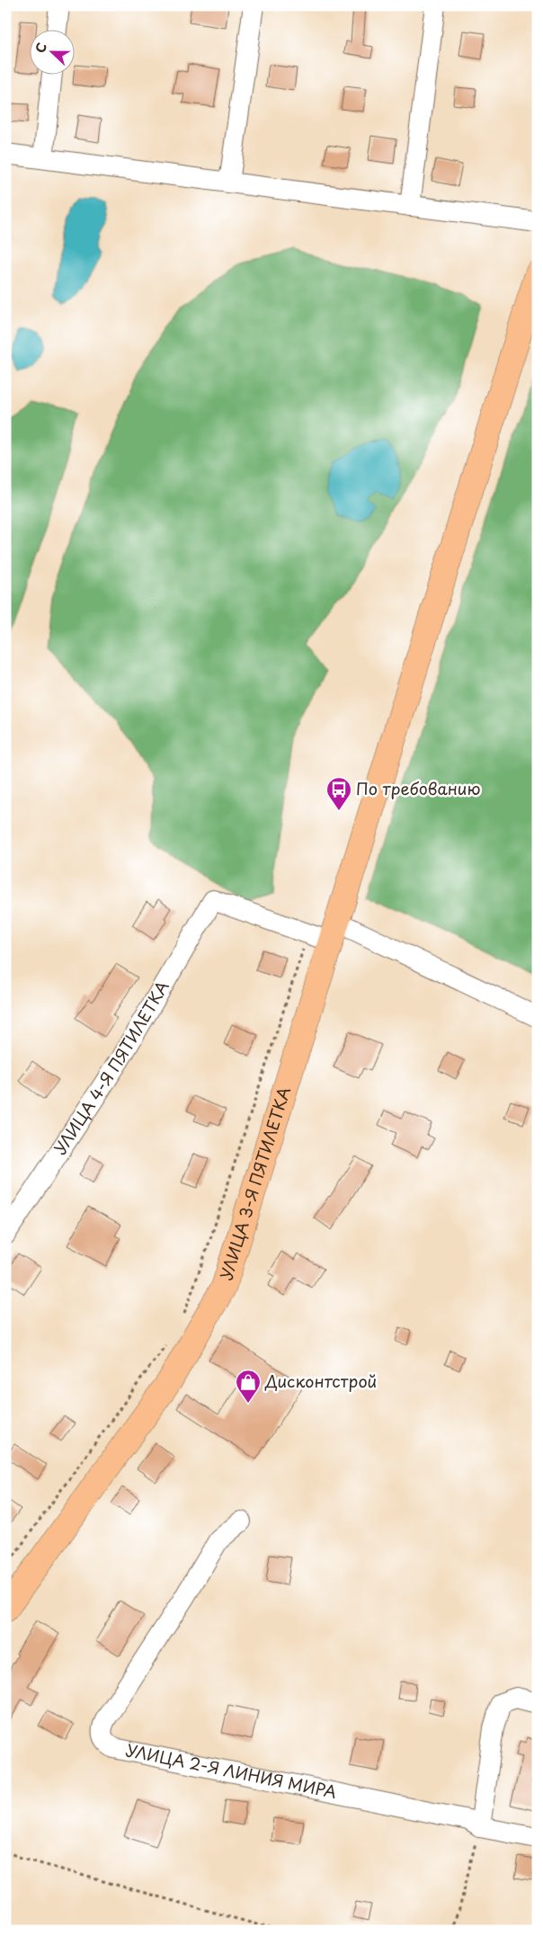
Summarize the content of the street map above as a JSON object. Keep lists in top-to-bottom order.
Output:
{
  "streets": {
    "main road": ["УЛИЦА 3-Я ПЯТИЛЕТКА"],
    "street": ["УЛИЦА 4-Я ПЯТИЛЕТКА", "УЛИЦА 2-Я ЛИНИЯ МИРА"]
  },
  "crossings": [
    ["УЛИЦА 4-Я ПЯТИЛЕТКА", "УЛИЦА 3-Я ПЯТИЛЕТКА"]
  ],
  "places": {
    "bus stop": ["По требованию"],
    "shop": ["Дисконтстрой"]
  },
  "north": "left"
}
